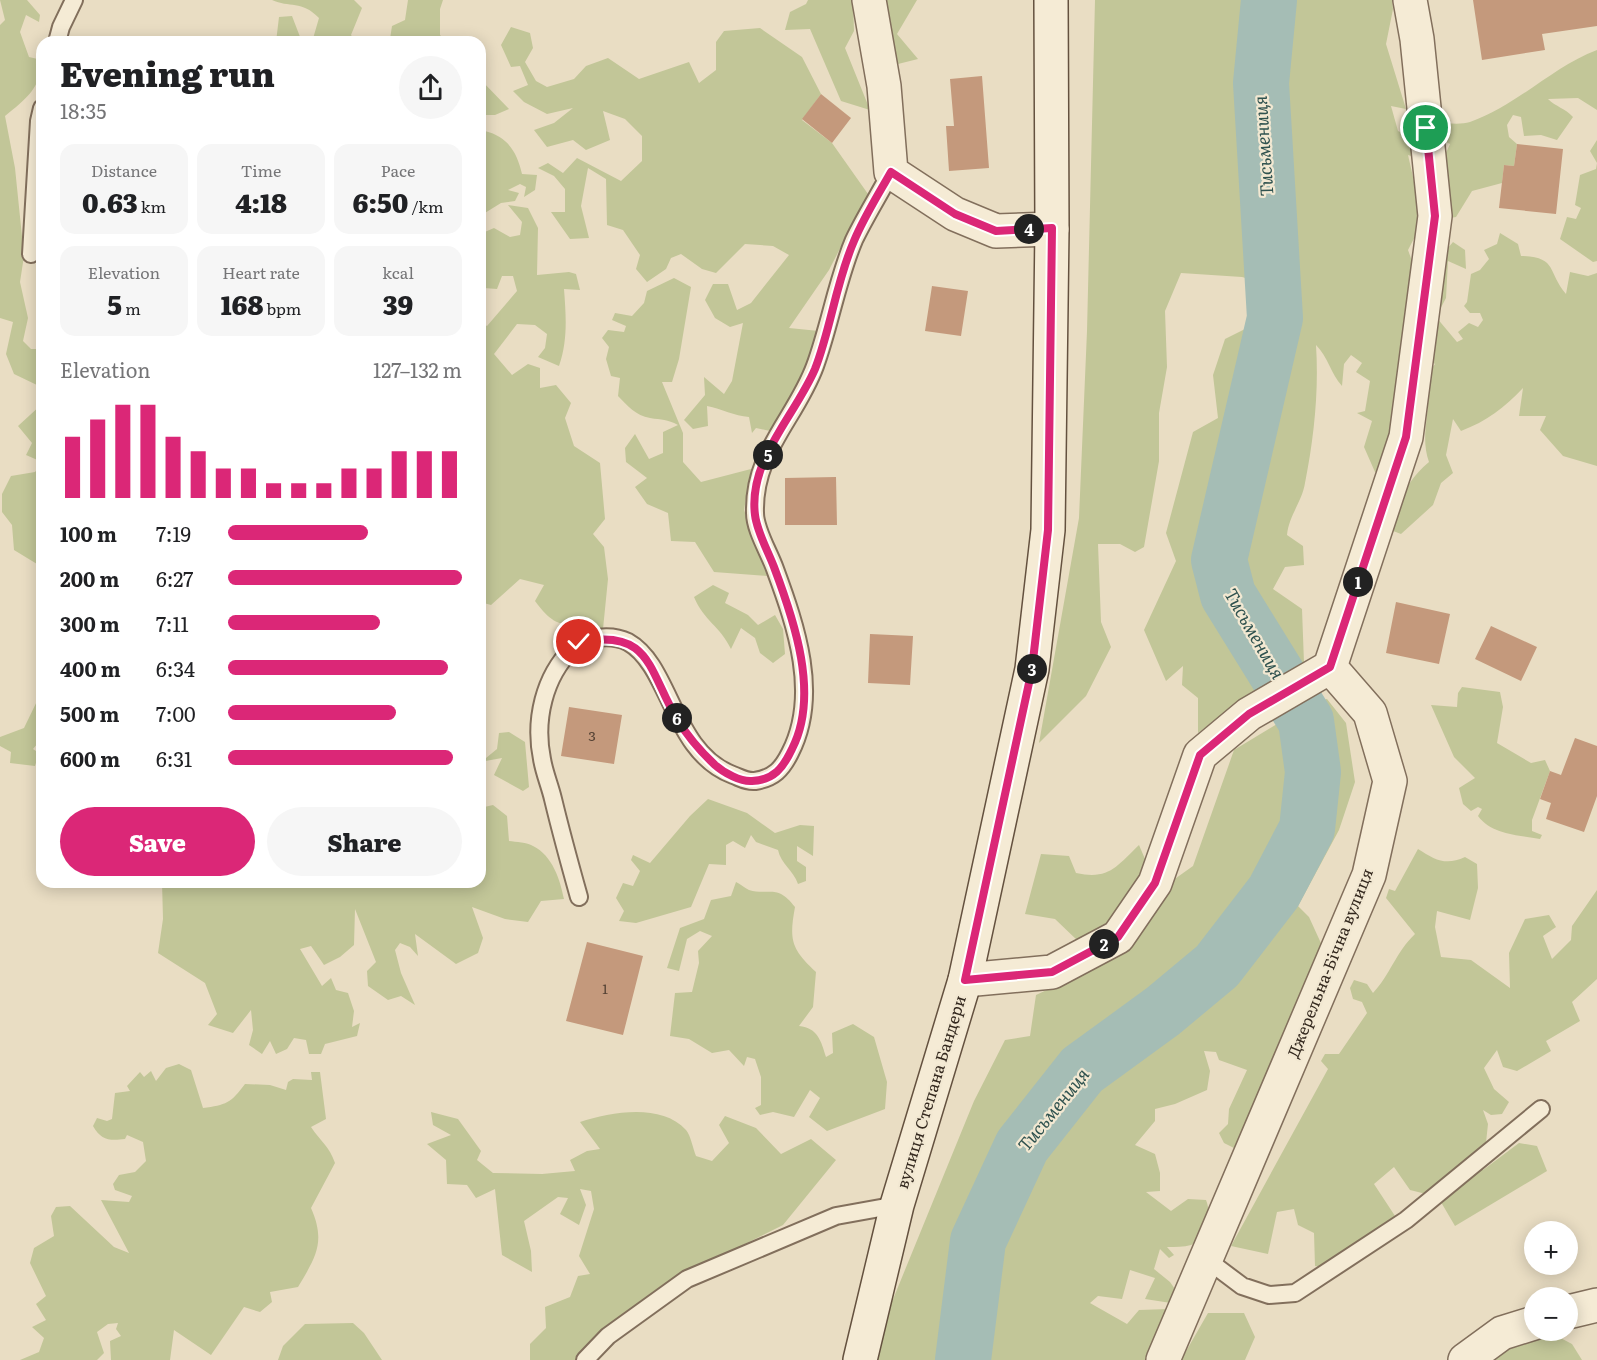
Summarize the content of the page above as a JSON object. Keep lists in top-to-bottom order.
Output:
{
  "streets": {
    "street": ["Джерельна-Бічна вулиця", "вулиця Степана Бандери"]
  },
  "water": ["Тисьмениця"],
  "house_numbers": ["3", "1"],
  "page": {
    "heading": ["Evening run", "18:35"],
    "stats": [
      ["Distance", "0.63 km"],
      ["Time", "4:18"],
      ["Pace", "6:50 /km"],
      ["Elevation", "5 m"],
      ["Heart rate", "168 bpm"],
      ["kcal", "39"]
    ],
    "pins": [
      "4",
      "5",
      "1",
      "3",
      "6",
      "2"
    ],
    "chart": ["Elevation", "127–132 m"],
    "list": [
      {
        "name": "100 m",
        "note": "7:19"
      },
      {
        "name": "200 m",
        "note": "6:27"
      },
      {
        "name": "300 m",
        "note": "7:11"
      },
      {
        "name": "400 m",
        "note": "6:34"
      },
      {
        "name": "500 m",
        "note": "7:00"
      },
      {
        "name": "600 m",
        "note": "6:31"
      }
    ],
    "buttons": ["Save", "Share"],
    "map_buttons": ["+", "−"]
  }
}
